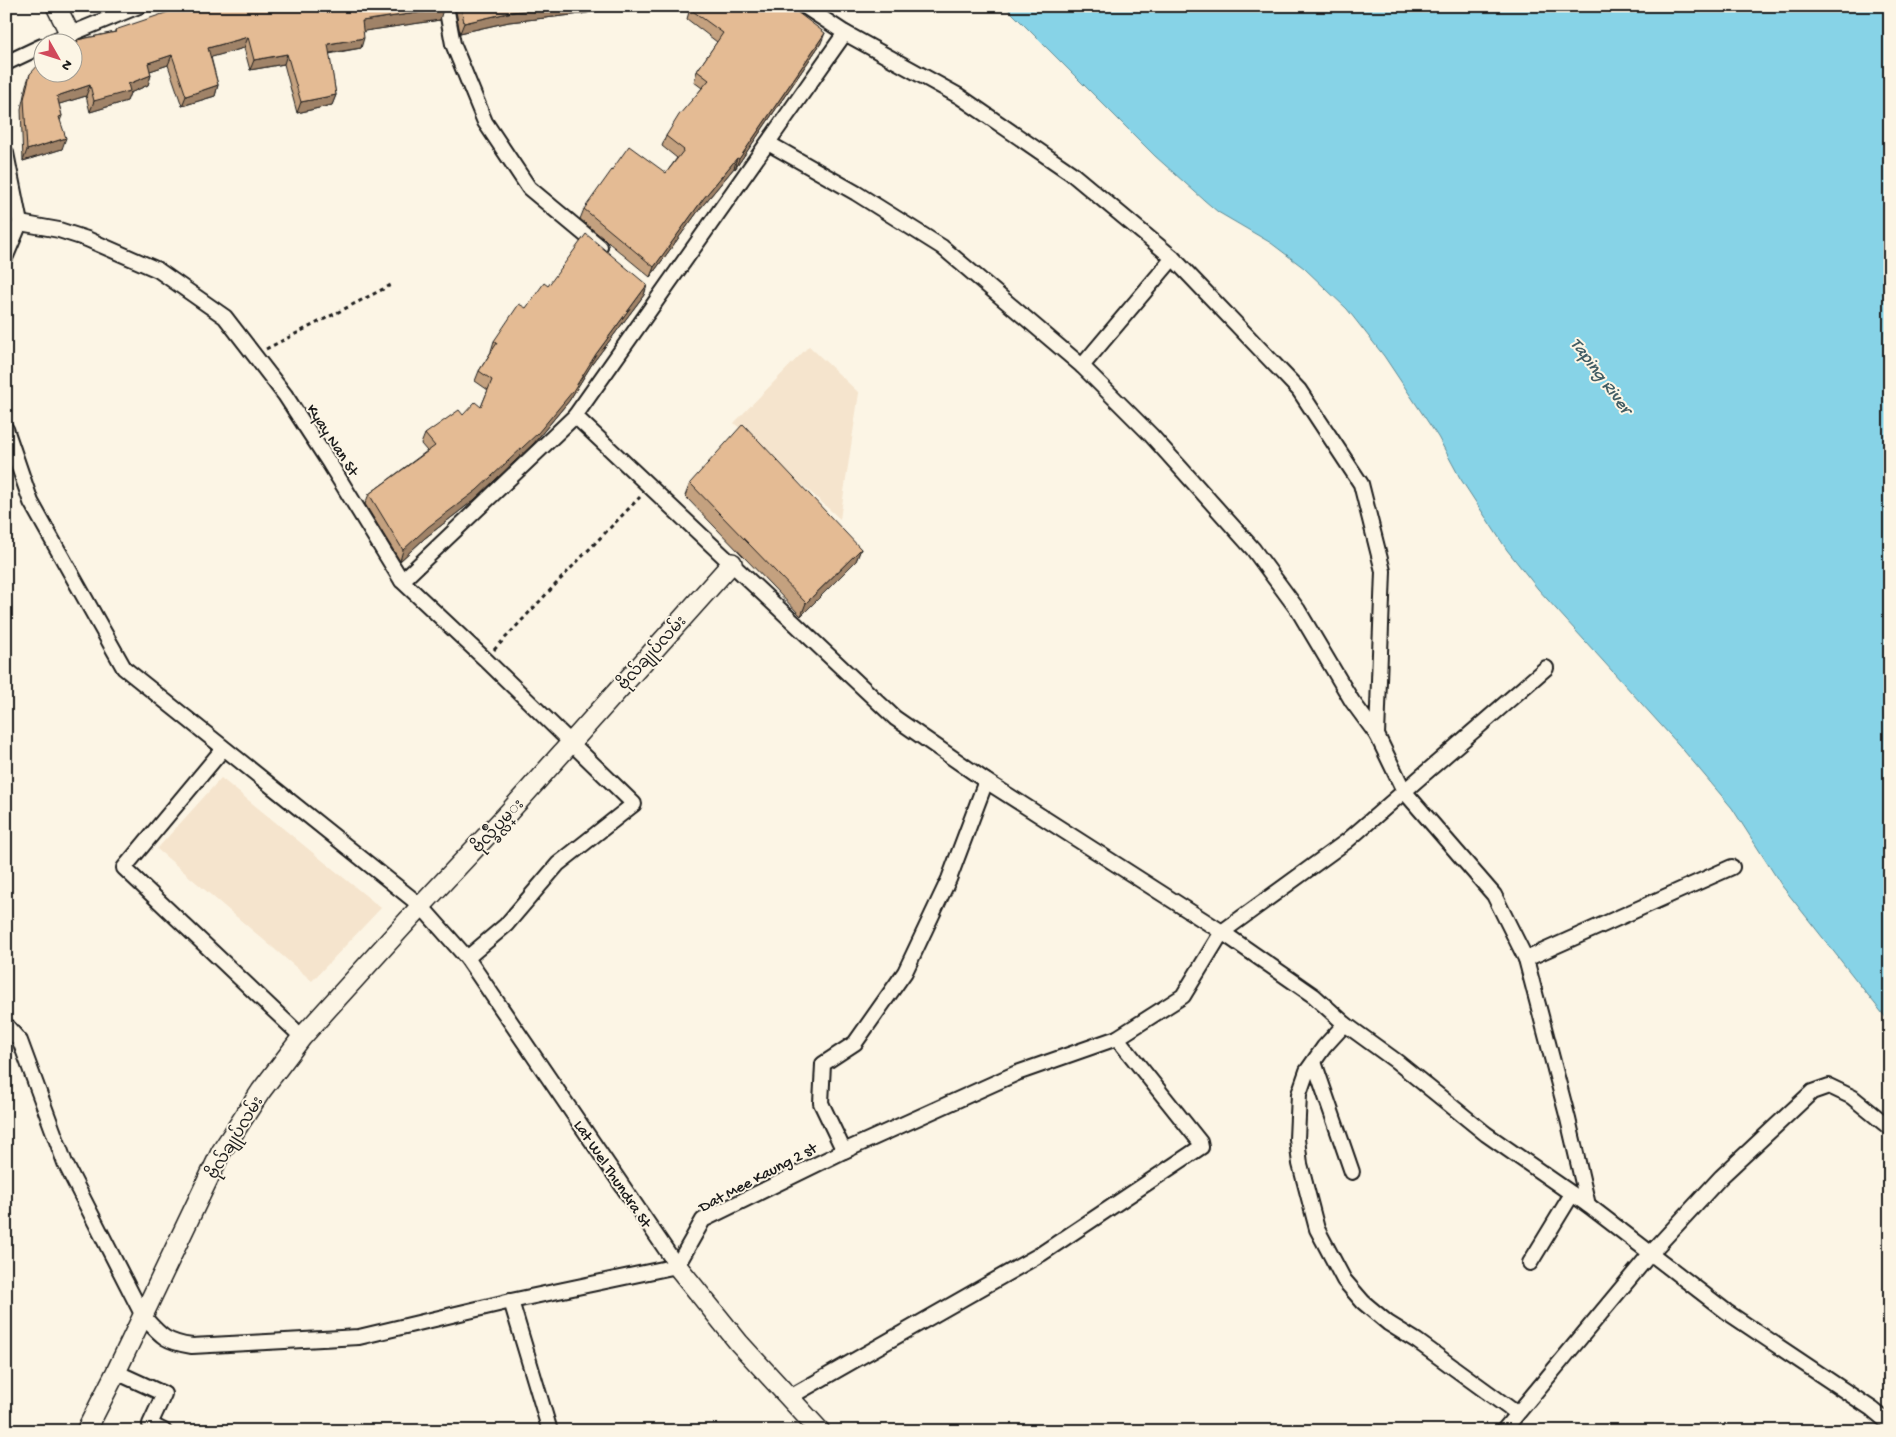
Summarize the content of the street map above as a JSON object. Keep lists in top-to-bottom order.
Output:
{
  "streets": {
    "street": [
      "Kyay Nan St",
      "ဗိုလ်ချုပ်လမ်း",
      "ဗိုလ္ခ်ဳပ္လမ္း",
      "Lat Wel Thundra St",
      "Dat Mee Kaung 2 st"
    ]
  },
  "crossings": [
    ["Kyay Nan St", "ဗိုလ်ချုပ်လမ်း"],
    ["Kyay Nan St", "ဗိုလ္ခ်ဳပ္လမ္း"],
    ["Kyay Nan St", "Lat Wel Thundra St"],
    ["ဗိုလ်ချုပ်လမ်း", "ဗိုလ္ခ်ဳပ္လမ္း"],
    ["ဗိုလ်ချုပ်လမ်း", "Lat Wel Thundra St"],
    ["ဗိုလ္ခ်ဳပ္လမ္း", "Lat Wel Thundra St"],
    ["Lat Wel Thundra St", "Dat Mee Kaung 2 st"]
  ],
  "water": ["Taping River"],
  "north": "bottom right"
}
